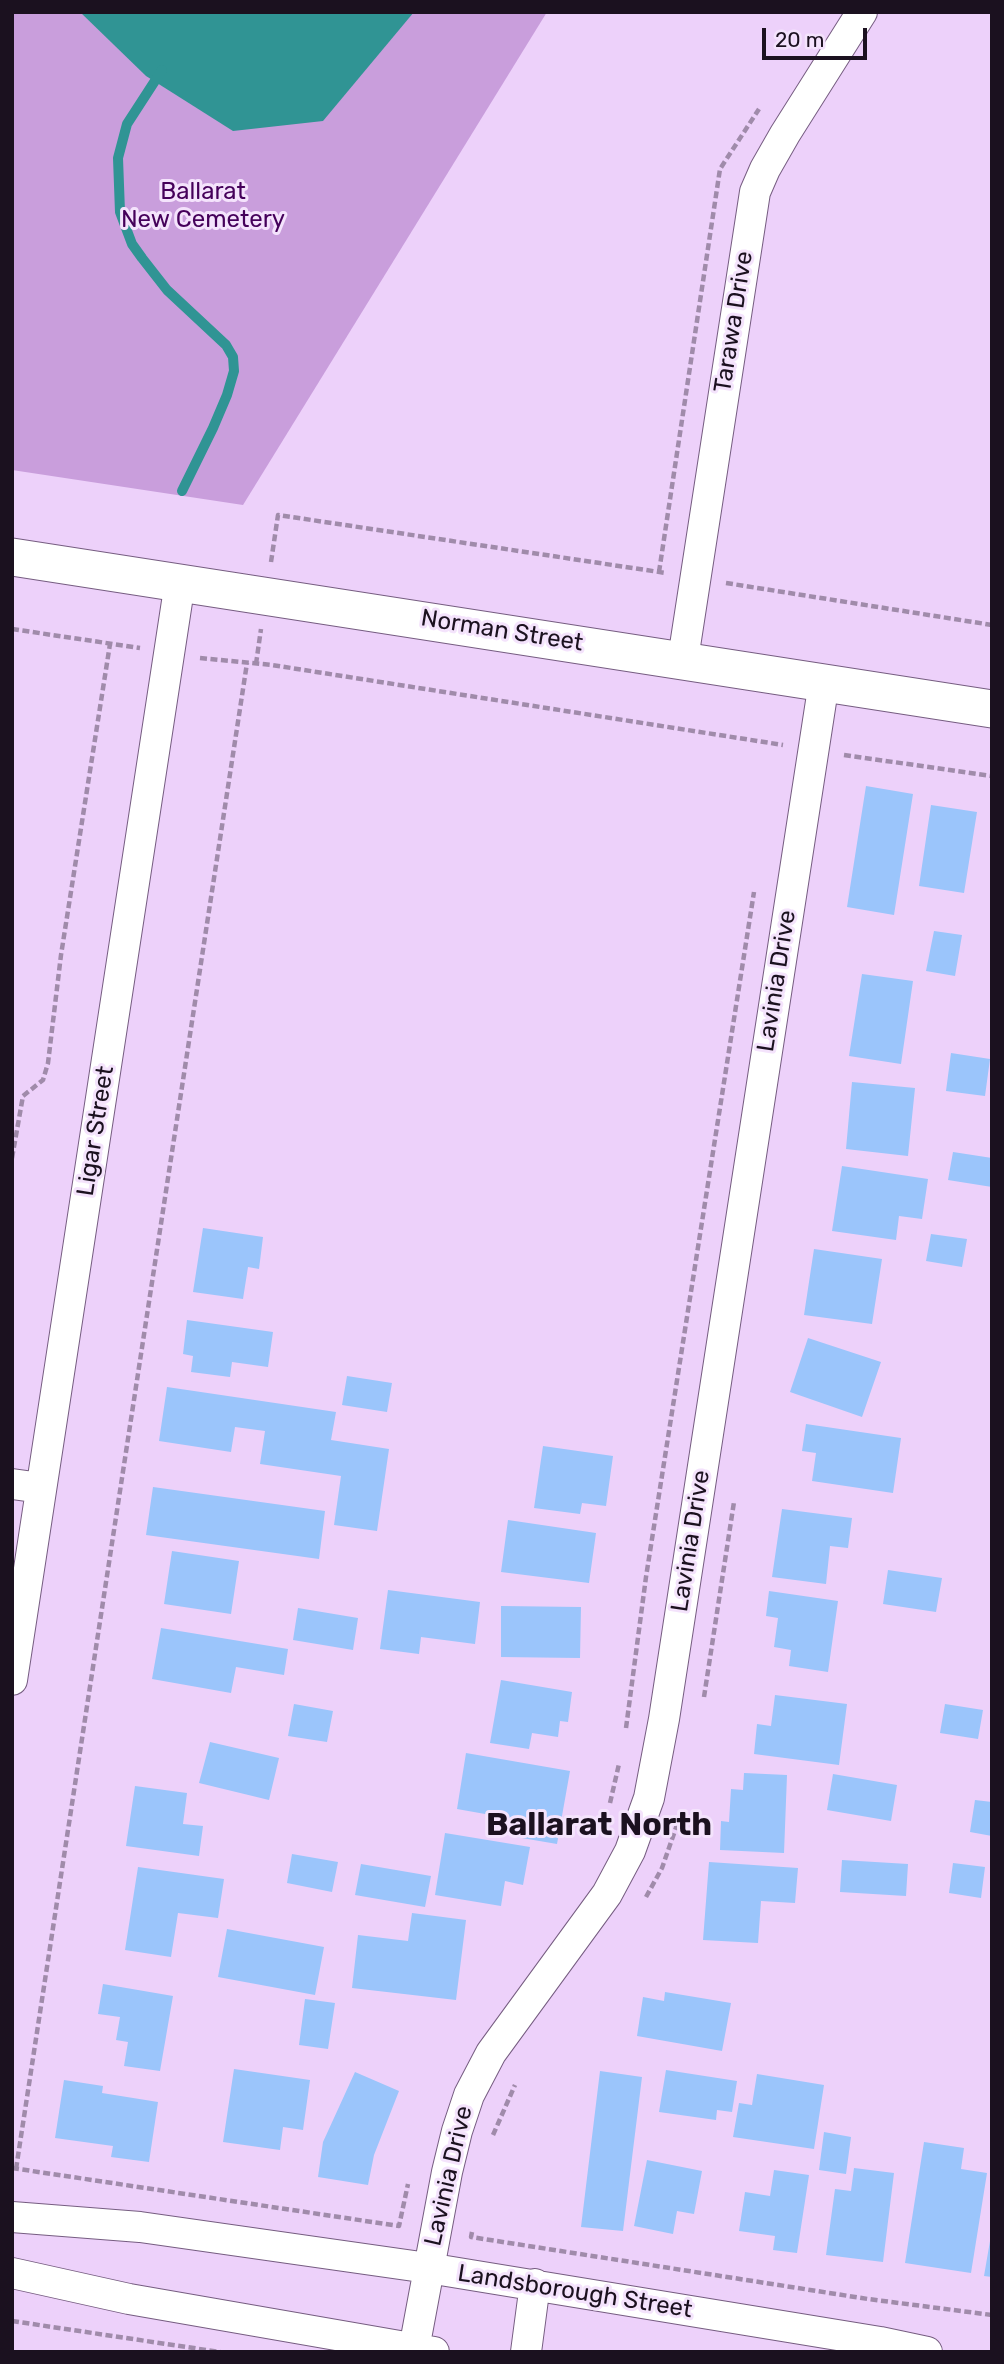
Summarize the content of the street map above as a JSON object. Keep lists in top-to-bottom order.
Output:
{
  "streets": {
    "street": [
      "Tarawa Drive",
      "Norman Street",
      "Lavinia Drive",
      "Ligar Street",
      "Landsborough Street"
    ]
  },
  "crossings": [
    ["Tarawa Drive", "Norman Street"],
    ["Norman Street", "Lavinia Drive"],
    ["Norman Street", "Ligar Street"],
    ["Lavinia Drive", "Landsborough Street"]
  ],
  "districts": ["Ballarat North"],
  "parks": ["Ballarat New Cemetery"],
  "scale_bar": "20 m"
}
